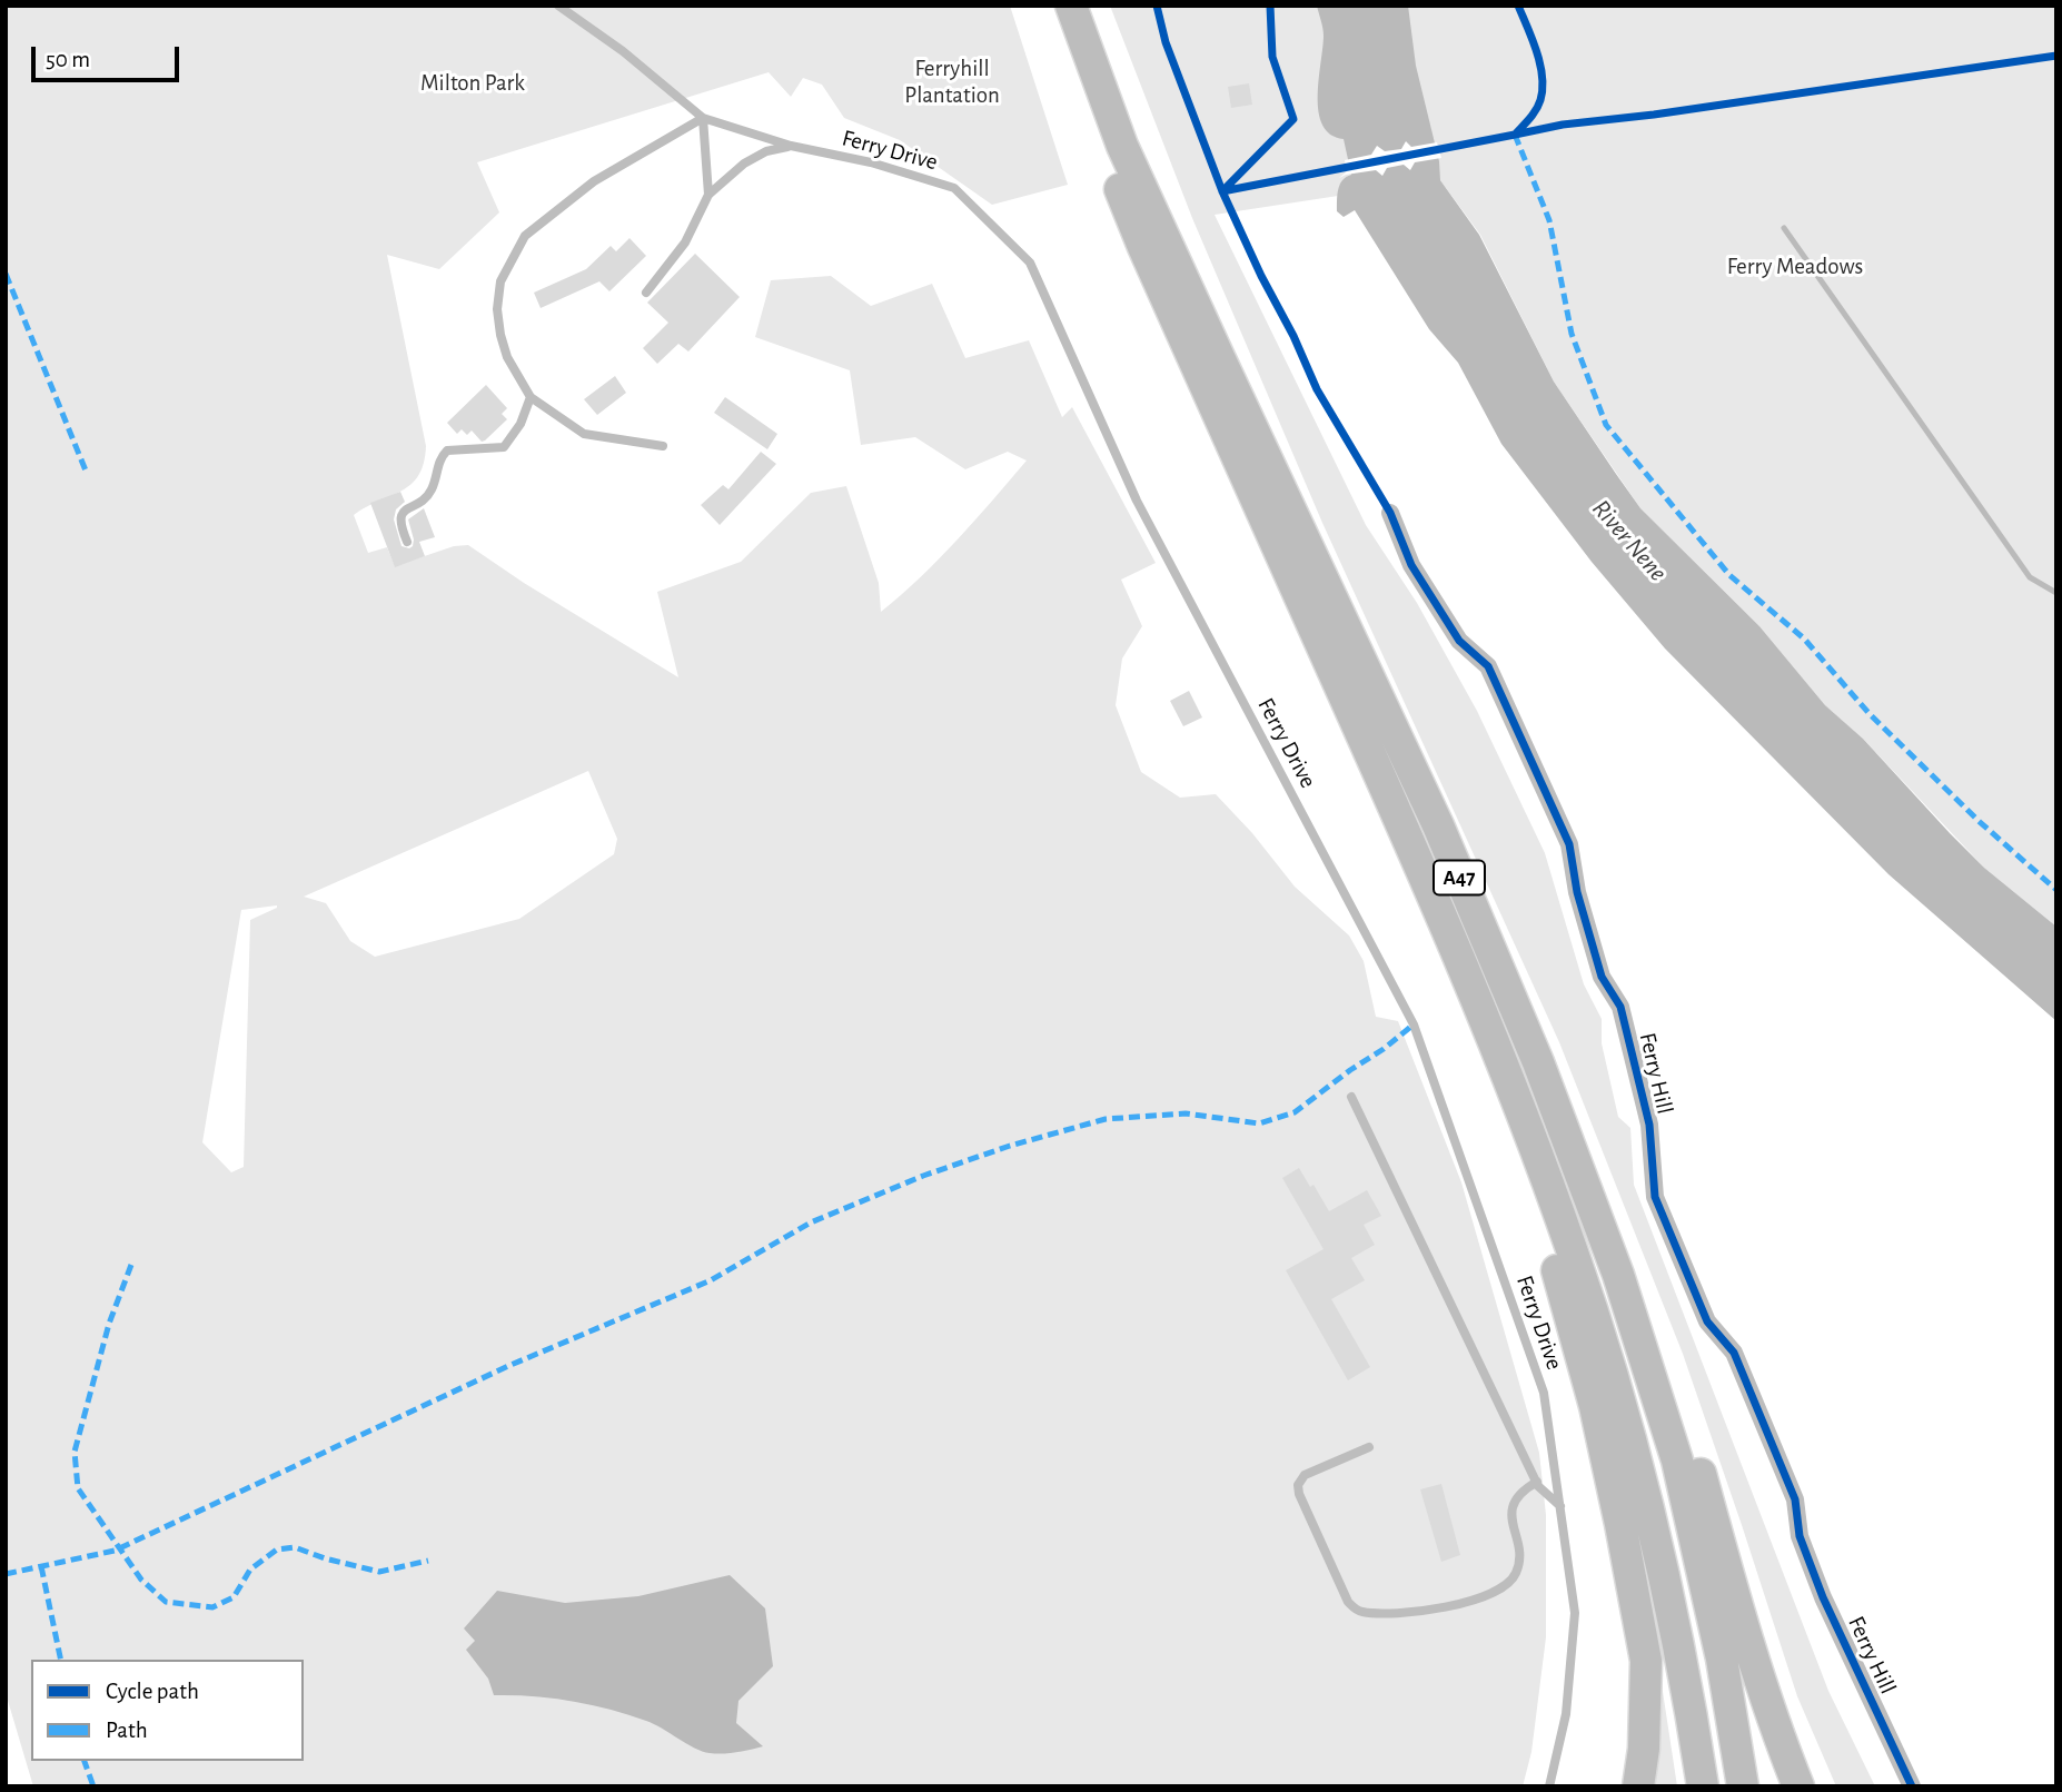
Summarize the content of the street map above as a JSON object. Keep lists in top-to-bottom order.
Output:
{
  "streets": {
    "highway": ["A47"],
    "street": ["Ferry Hill"],
    "lane": ["Ferry Drive"]
  },
  "water": ["River Nene"],
  "parks": ["Ferryhill Plantation", "Milton Park", "Ferry Meadows"],
  "legend": ["Cycle path", "Path"],
  "scale_bar": "50 m"
}
